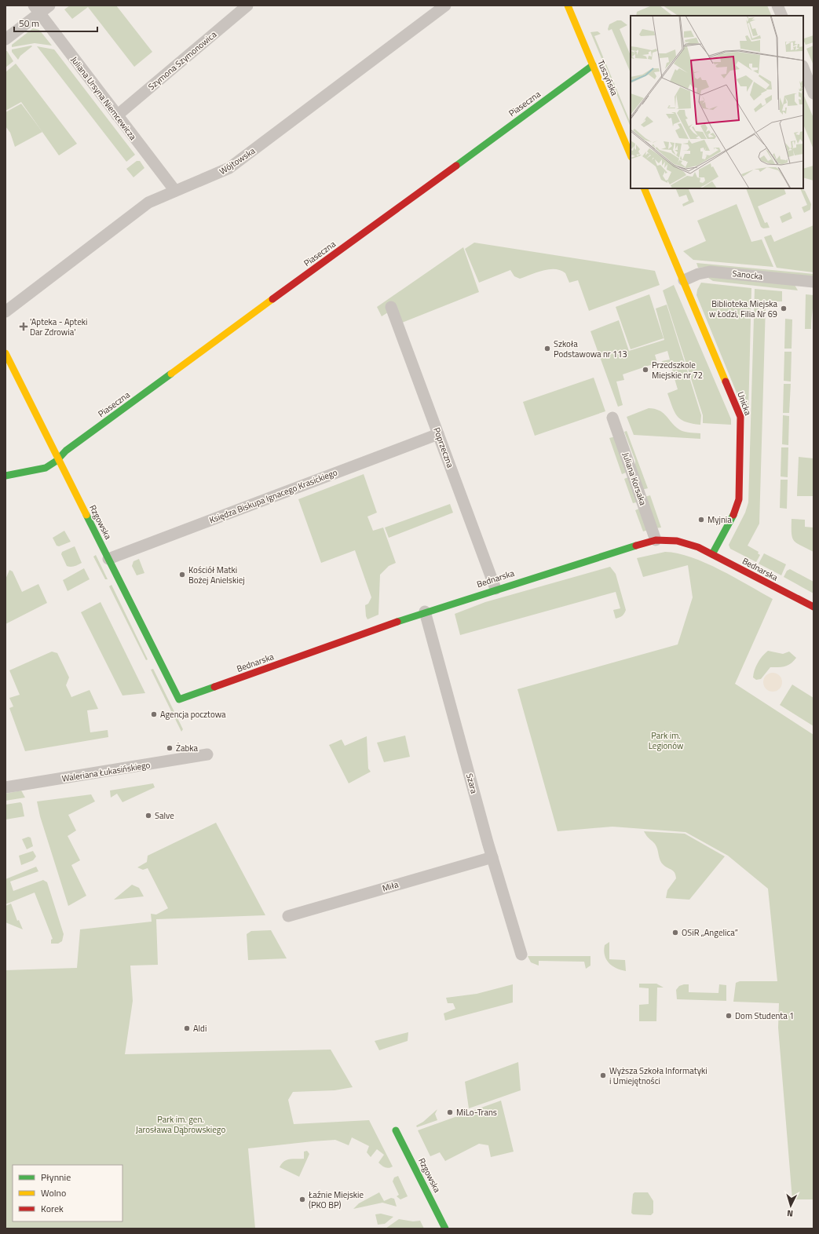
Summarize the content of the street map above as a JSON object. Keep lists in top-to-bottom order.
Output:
{
  "streets": {
    "street": [
      "Szymona Szymonowica",
      "Tuszyńska",
      "Juliana Ursyna Niemcewicza",
      "Piaseczna",
      "Wójtowska",
      "Sanocka",
      "Unicka",
      "Poprzeczna",
      "Juliana Korsaka",
      "Księdza Biskupa Ignacego Krasickiego",
      "Rzgowska",
      "Bednarska",
      "Waleriana Łukasińskiego",
      "Szara",
      "Miła"
    ]
  },
  "crossings": [
    ["Szymona Szymonowica", "Juliana Ursyna Niemcewicza"],
    ["Tuszyńska", "Piaseczna"],
    ["Juliana Ursyna Niemcewicza", "Wójtowska"],
    ["Piaseczna", "Rzgowska"],
    ["Sanocka", "Unicka"],
    ["Unicka", "Bednarska"],
    ["Poprzeczna", "Księdza Biskupa Ignacego Krasickiego"],
    ["Poprzeczna", "Bednarska"],
    ["Juliana Korsaka", "Bednarska"],
    ["Księdza Biskupa Ignacego Krasickiego", "Rzgowska"],
    ["Rzgowska", "Bednarska"],
    ["Bednarska", "Szara"],
    ["Szara", "Miła"]
  ],
  "parks": ["Park im. Legionów", "Park im. gen. Jarosława Dąbrowskiego"],
  "places": {
    "other": [
      "Biblioteka Miejska w Łodzi, Filia Nr 69",
      "Szkoła Podstawowa nr 113",
      "Przedszkole Miejskie nr 72",
      "Myjnia",
      "Kościół Matki Bożej Anielskiej",
      "Agencja pocztowa",
      "Żabka",
      "Salve",
      "OSiR „Angelica”",
      "Dom Studenta 1",
      "Aldi",
      "Wyższa Szkoła Informatyki i Umiejętności",
      "MiLo-Trans",
      "Łaźnie Miejskie (PKO BP)"
    ],
    "health": ["'Apteka - Apteki Dar Zdrowia'"]
  },
  "legend": ["Płynnie", "Wolno", "Korek"],
  "scale_bar": "50 m",
  "north": "bottom"
}
